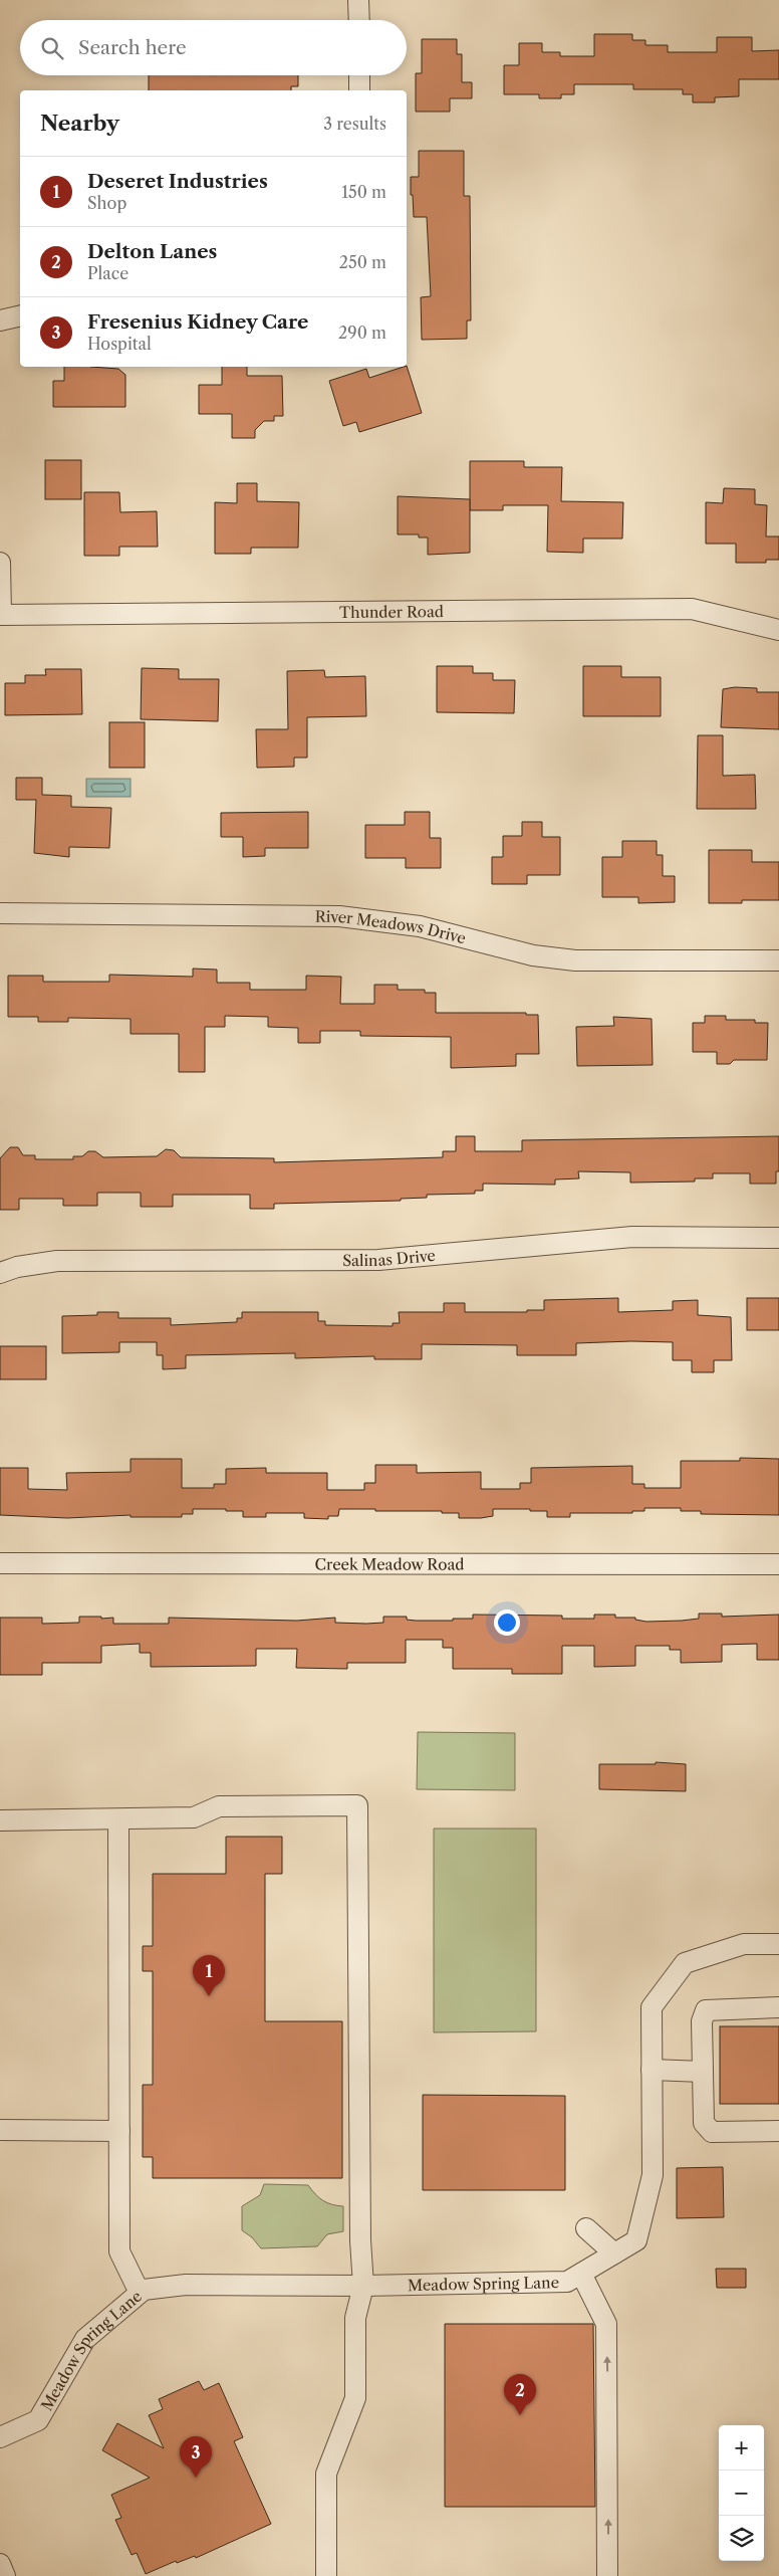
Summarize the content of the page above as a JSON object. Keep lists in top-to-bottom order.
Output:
{
  "streets": {
    "street": [
      "Thunder Road",
      "River Meadows Drive",
      "Salinas Drive",
      "Creek Meadow Road",
      "Meadow Spring Lane"
    ]
  },
  "page": {
    "search": "Search here",
    "heading": ["Nearby", "3 results"],
    "list": [
      {
        "mark": "1",
        "name": "Deseret Industries",
        "note": "Shop",
        "value": "150 m"
      },
      {
        "mark": "2",
        "name": "Delton Lanes",
        "note": "Place",
        "value": "250 m"
      },
      {
        "mark": "3",
        "name": "Fresenius Kidney Care",
        "note": "Hospital",
        "value": "290 m"
      }
    ],
    "pins": ["1", "2", "3"],
    "map_buttons": ["+", "−"]
  }
}
